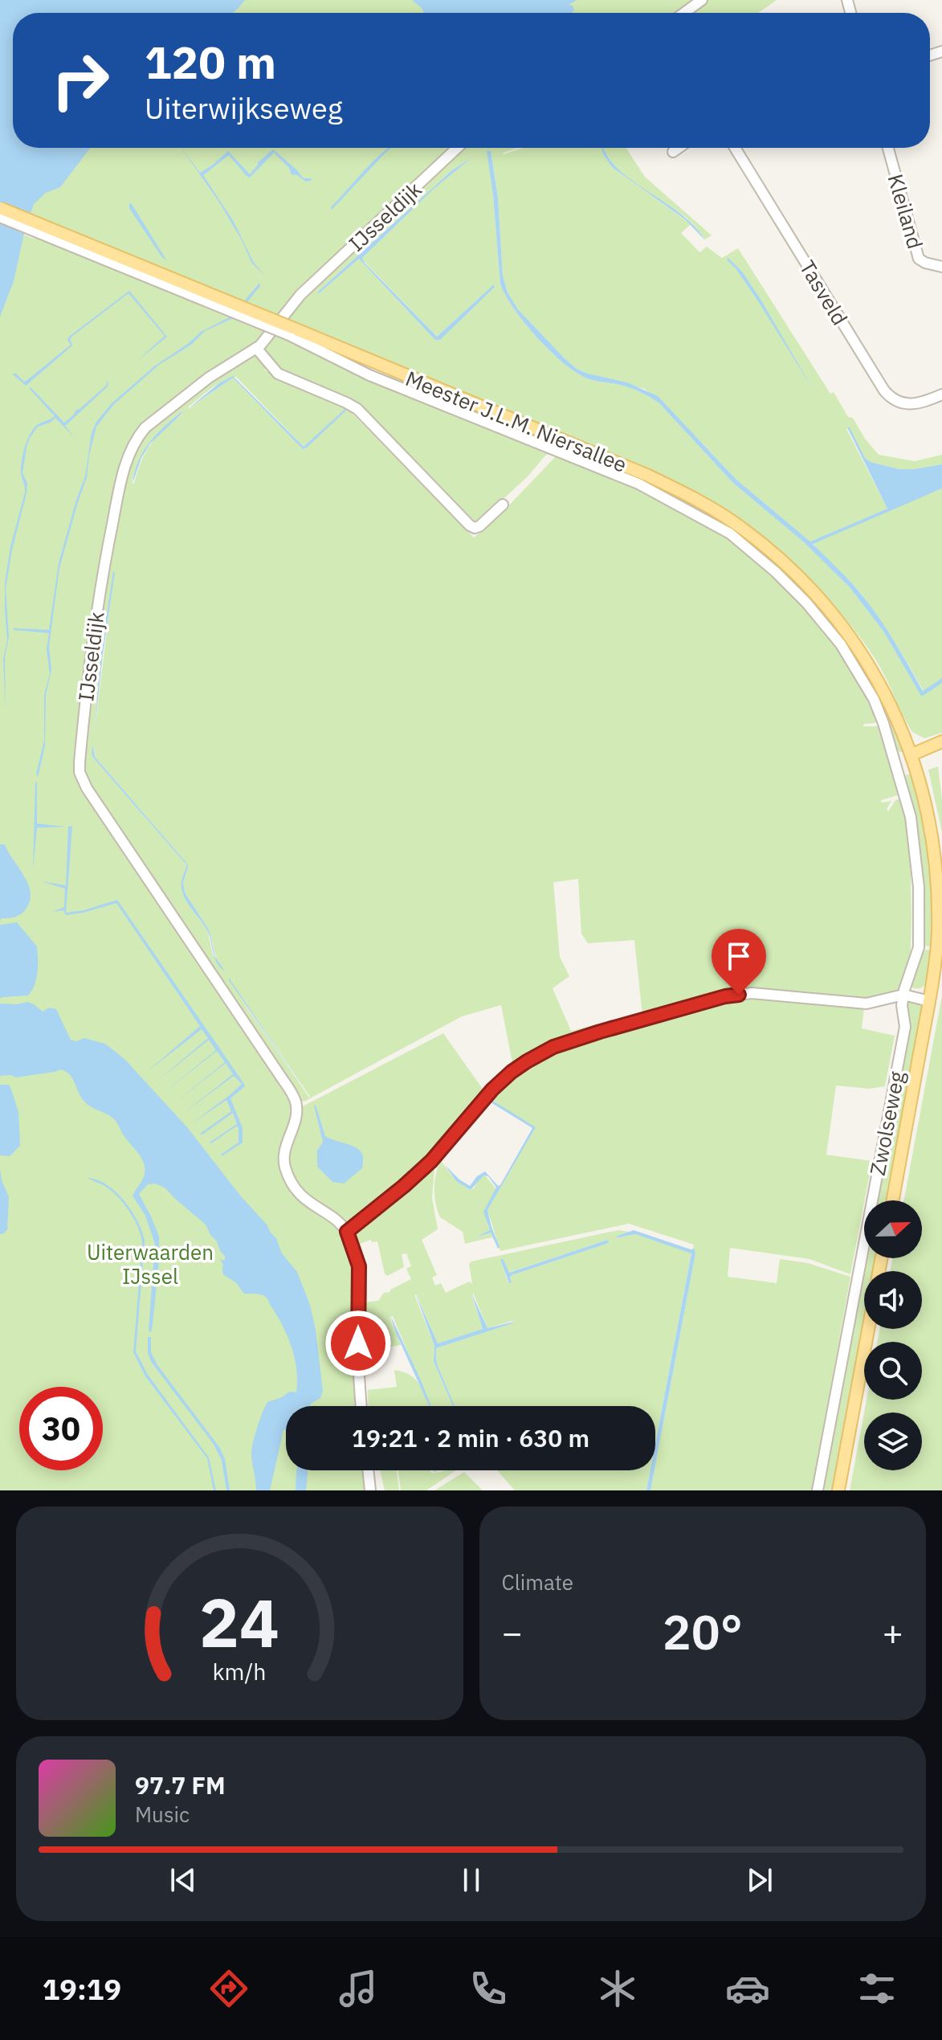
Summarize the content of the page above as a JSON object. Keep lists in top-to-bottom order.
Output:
{
  "streets": {
    "main road": ["Meester J.L.M. Niersallee", "Zwolseweg"],
    "street": ["Kleiland", "IJsseldijk", "Tasveld"]
  },
  "crossings": [
    ["Meester J.L.M. Niersallee", "Zwolseweg"]
  ],
  "parks": ["Uiterwaarden IJssel"],
  "north": "right",
  "page": {
    "turn": ["120 m", "Uiterwijkseweg"],
    "limit": "30",
    "trip": "19:21 · 2 min · 630 m",
    "tile": "Climate",
    "heat": ["−", "20°", "+"],
    "song": ["97.7 FM", "Music"],
    "tabs": "19:19",
    "gauge": ["24", "km/h"]
  }
}
